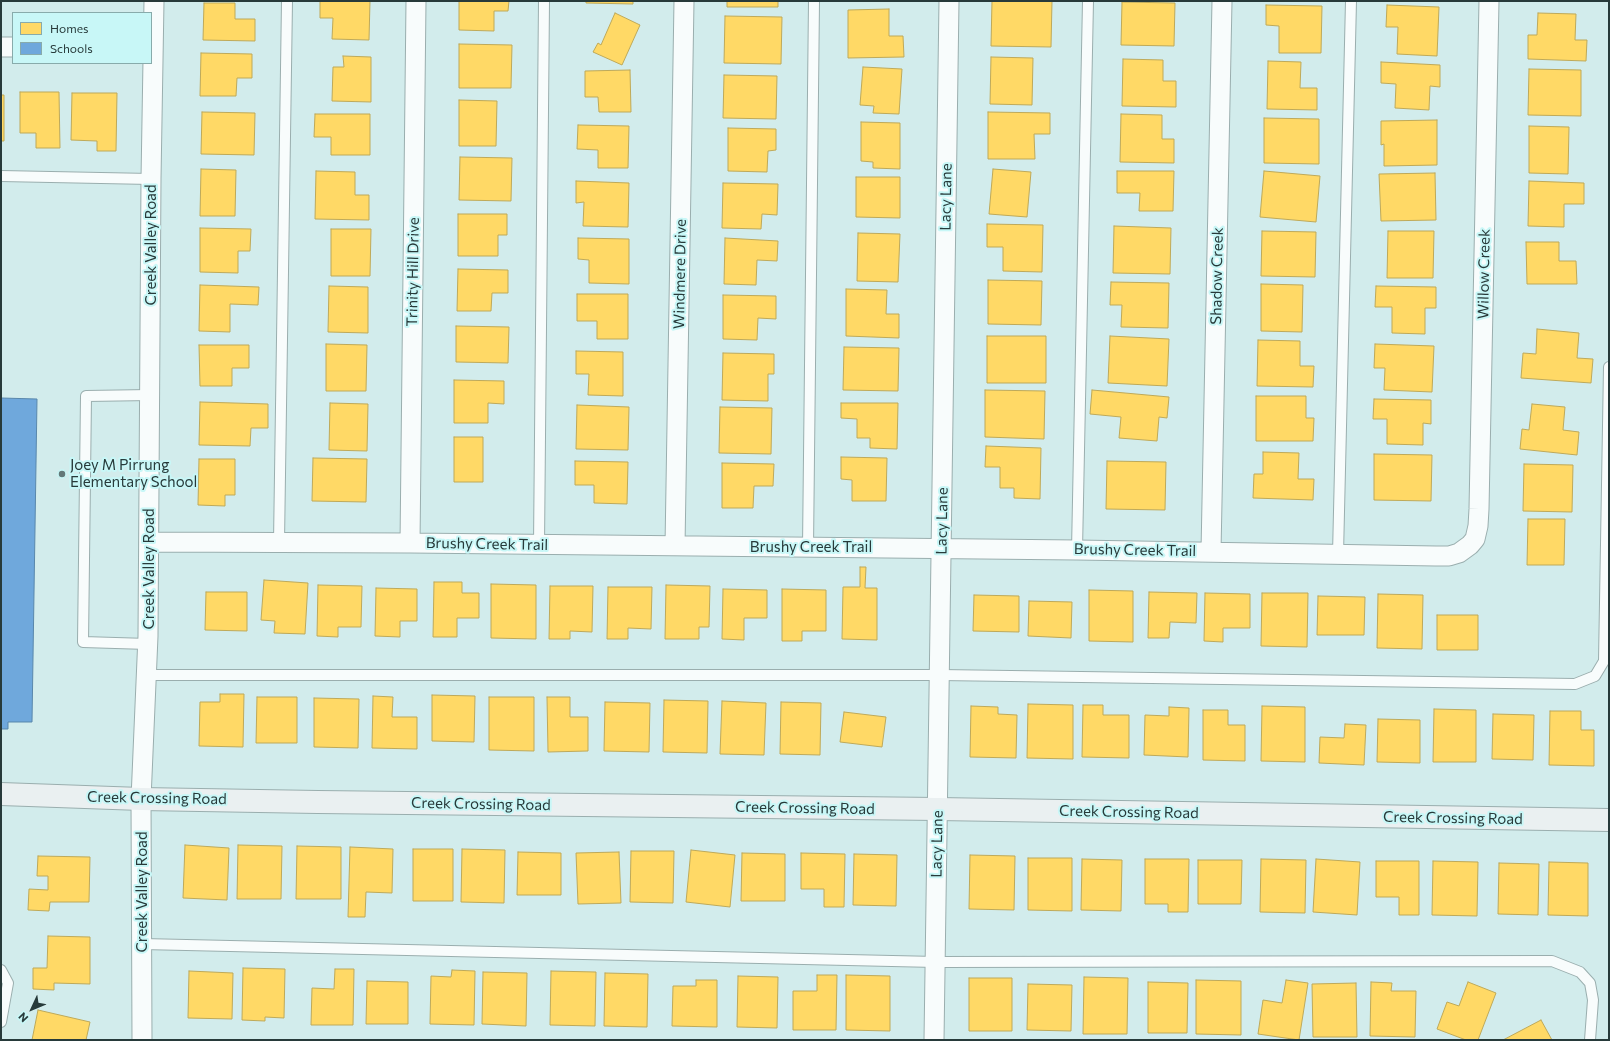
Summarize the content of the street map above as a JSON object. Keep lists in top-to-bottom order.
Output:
{
  "streets": {
    "street": [
      "Lacy Lane",
      "Creek Valley Road",
      "Trinity Hill Drive",
      "Windmere Drive",
      "Willow Creek",
      "Shadow Creek",
      "Brushy Creek Trail",
      "Creek Crossing Road"
    ]
  },
  "crossings": [
    ["Lacy Lane", "Brushy Creek Trail"],
    ["Lacy Lane", "Creek Crossing Road"],
    ["Creek Valley Road", "Brushy Creek Trail"],
    ["Creek Valley Road", "Creek Crossing Road"],
    ["Trinity Hill Drive", "Brushy Creek Trail"],
    ["Windmere Drive", "Brushy Creek Trail"],
    ["Willow Creek", "Brushy Creek Trail"],
    ["Shadow Creek", "Brushy Creek Trail"]
  ],
  "places": ["Joey M Pirrung Elementary School"],
  "legend": ["Homes", "Schools"],
  "north": "bottom left"
}
